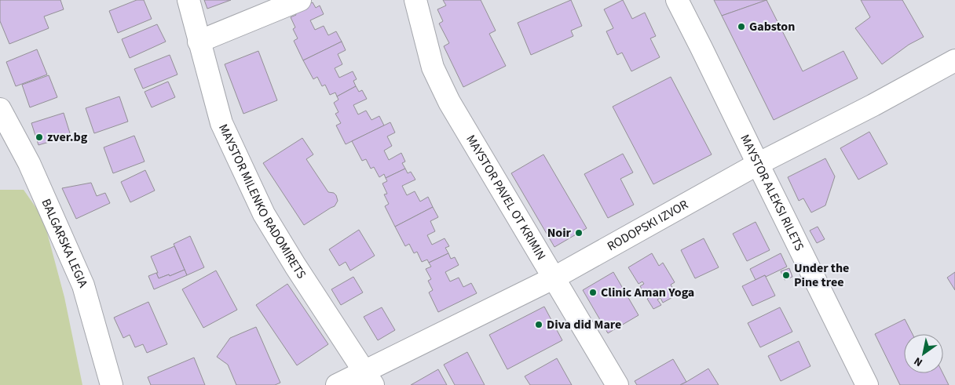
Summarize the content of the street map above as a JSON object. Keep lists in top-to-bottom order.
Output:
{
  "streets": {
    "street": [
      "MAYSTOR ALEKSI RILETS",
      "MAYSTOR PAVEL OT KRIMIN",
      "MAYSTOR MILENKO RADOMIRETS",
      "RODOPSKI IZVOR",
      "BALGARSKA LEGIA"
    ]
  },
  "crossings": [
    ["MAYSTOR ALEKSI RILETS", "RODOPSKI IZVOR"],
    ["MAYSTOR PAVEL OT KRIMIN", "RODOPSKI IZVOR"],
    ["MAYSTOR MILENKO RADOMIRETS", "RODOPSKI IZVOR"]
  ],
  "places": [
    "Gabston",
    "zver.bg",
    "Noir",
    "Under the Pine tree",
    "Clinic Aman Yoga",
    "Diva did Mare"
  ],
  "north": "bottom left"
}
